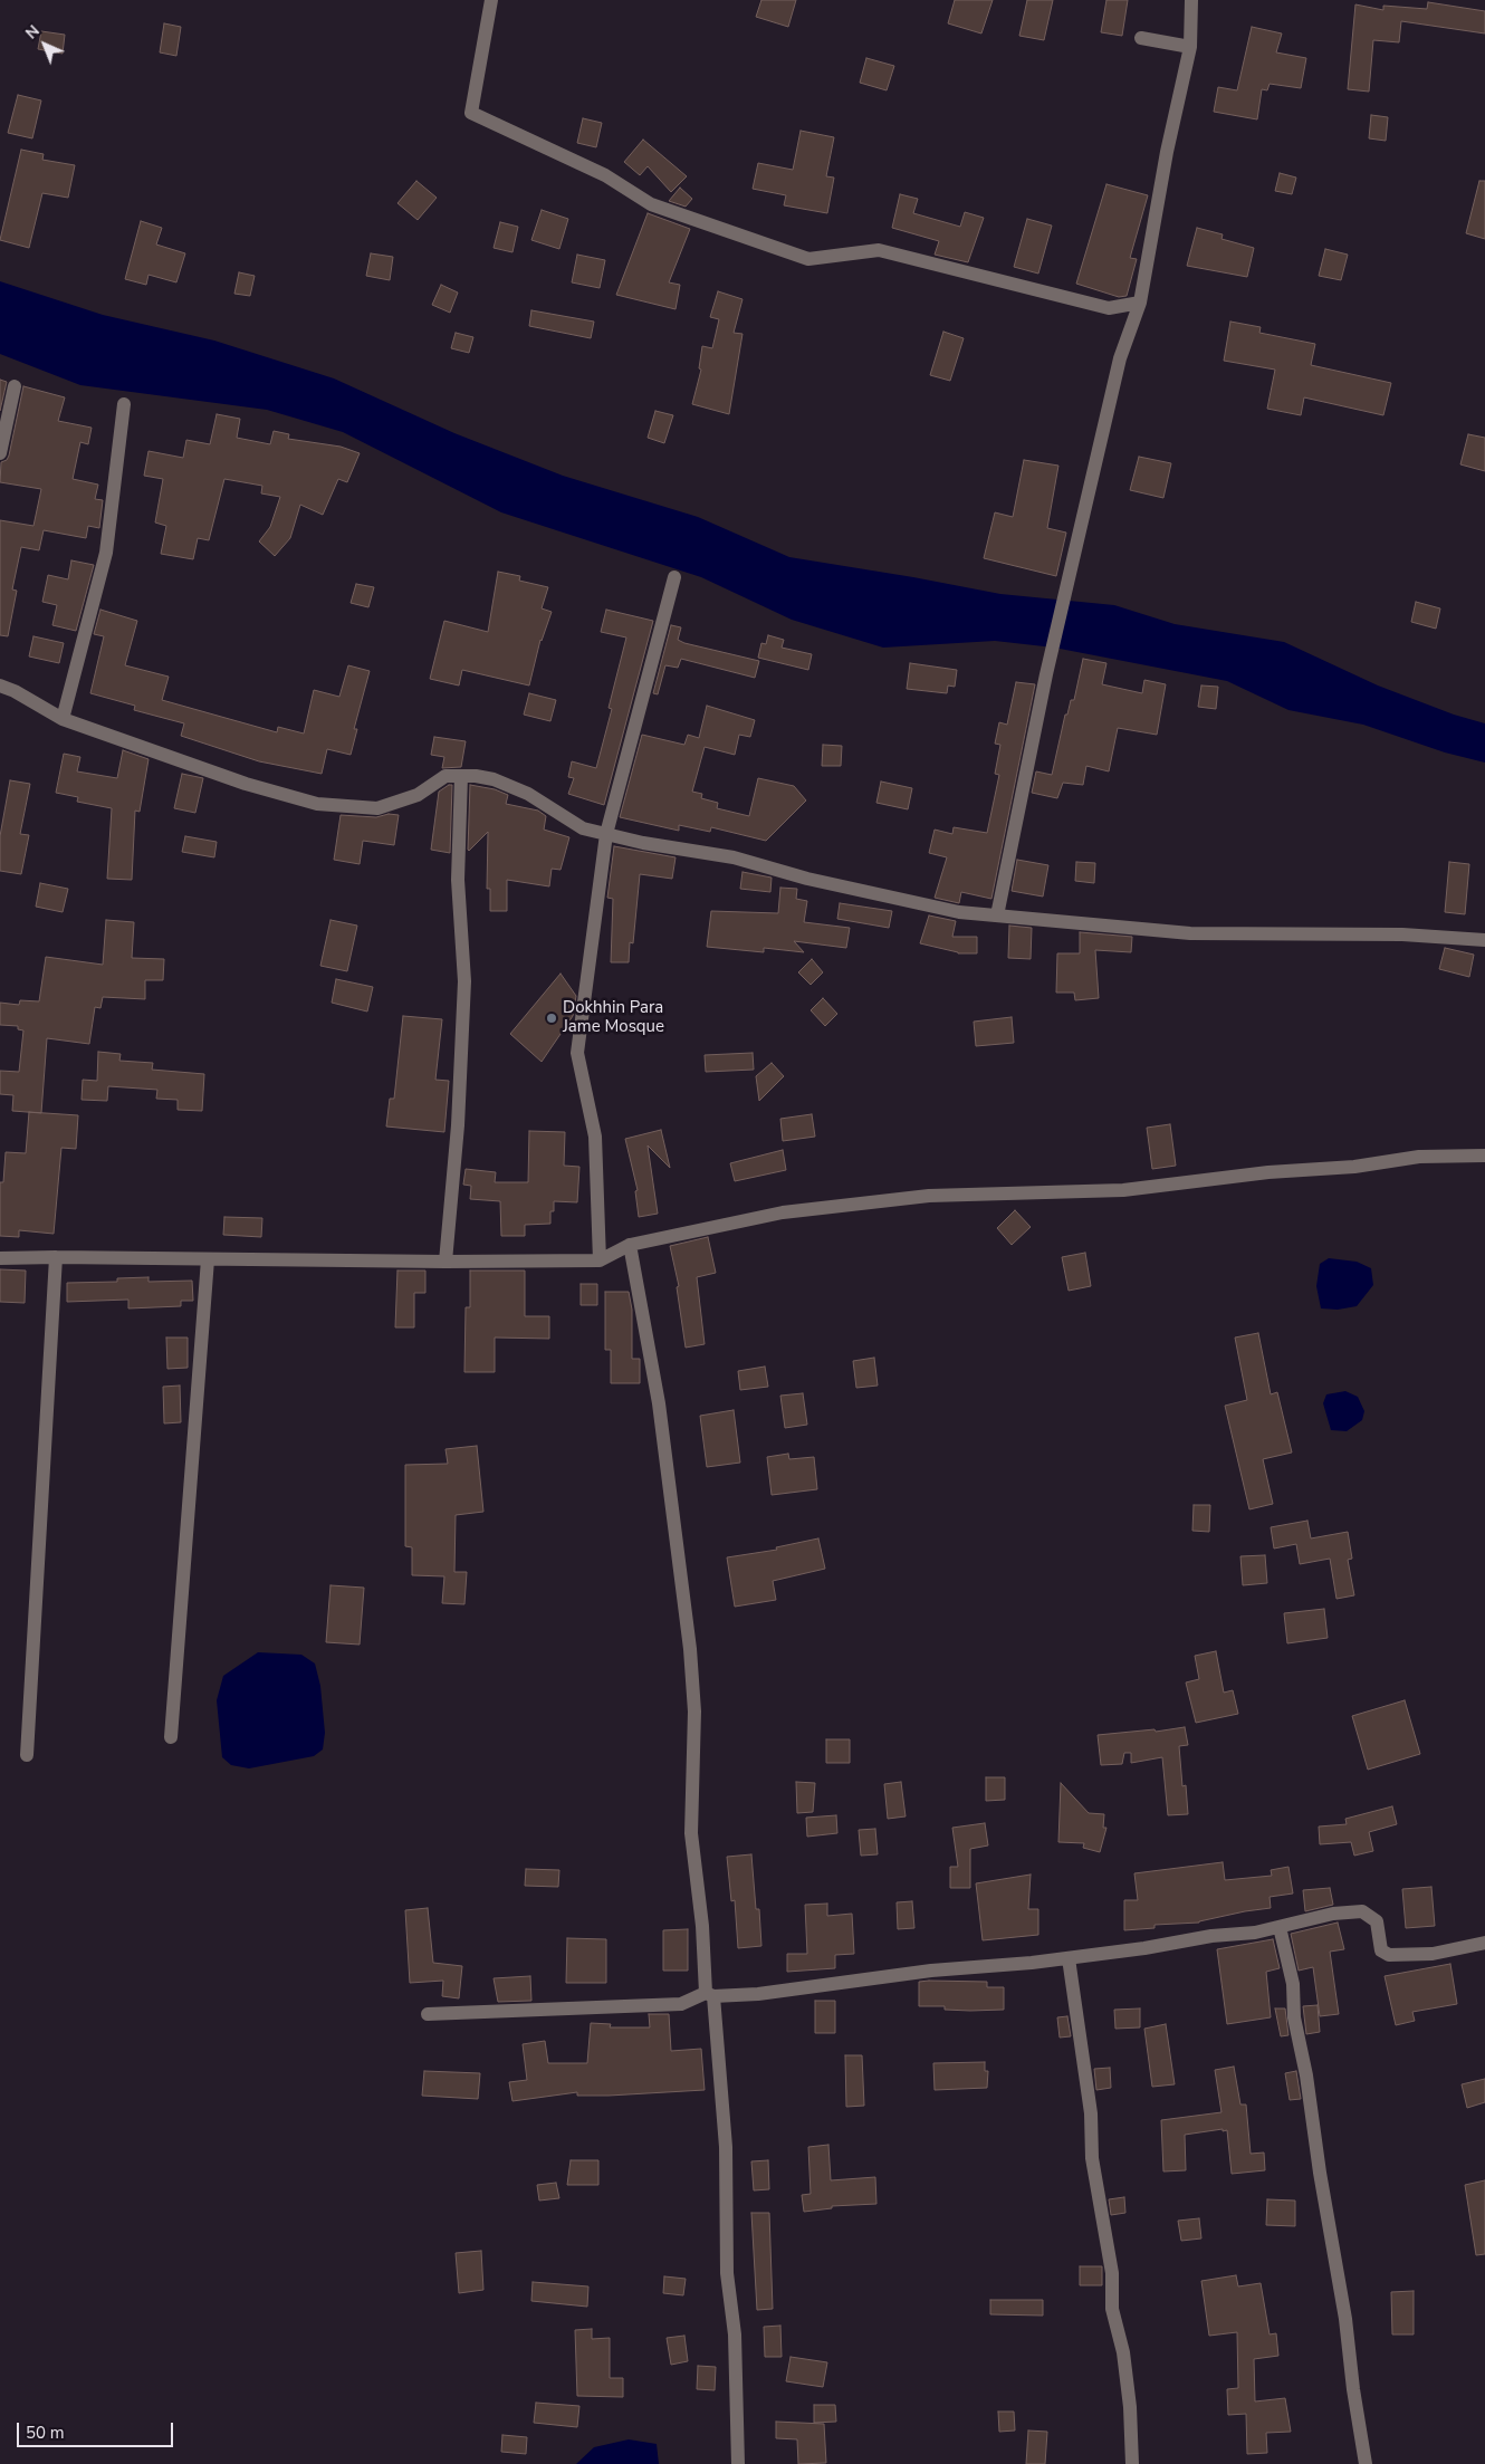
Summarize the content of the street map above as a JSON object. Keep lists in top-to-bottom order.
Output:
{
  "places": ["Dokhhin Para Jame Mosque"],
  "scale_bar": "50 m",
  "north": "top left"
}
